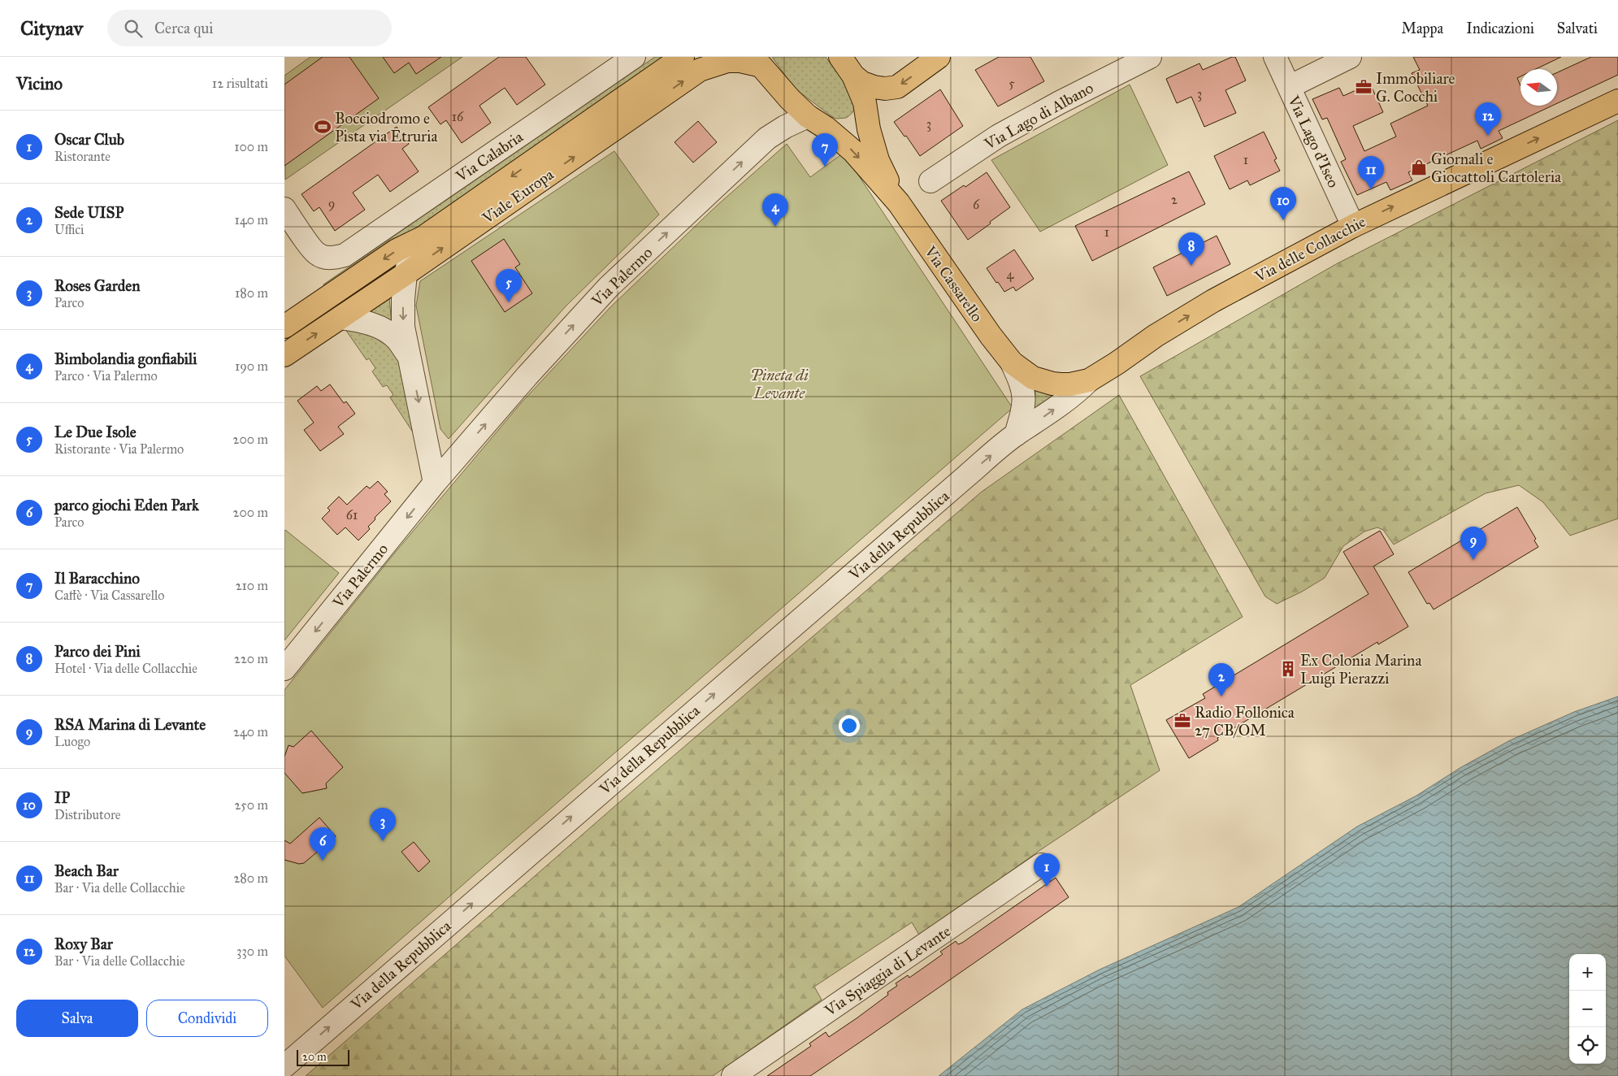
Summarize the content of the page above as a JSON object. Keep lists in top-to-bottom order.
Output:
{
  "streets": {
    "main road": ["Viale Europa", "Via delle Collacchie", "Via Cassarello"],
    "street": [
      "Via Lago di Albano",
      "Via Lago d'Iseo",
      "Via Calabria",
      "Via Palermo",
      "Via della Repubblica",
      "Via Spiaggia di Levante"
    ]
  },
  "crossings": [
    ["Via Lago d'Iseo", "Via delle Collacchie"],
    ["Viale Europa", "Via Cassarello"],
    ["Via delle Collacchie", "Via Cassarello"],
    ["Via delle Collacchie", "Via della Repubblica"],
    ["Via Palermo", "Via Cassarello"]
  ],
  "one_way": ["Via delle Collacchie", "Via della Repubblica"],
  "parks": ["Pineta di Levante"],
  "places": {
    "office": ["Immobiliare G. Cocchi", "Radio Follonica 27 CB/OM"],
    "sports": ["Bocciodromo e Pista via Etruria"],
    "shop": ["Giornali e Giocattoli Cartoleria"],
    "building": ["Ex Colonia Marina Luigi Pierazzi"]
  },
  "house_numbers": [
    "5",
    "3",
    "16",
    "3",
    "1",
    "2",
    "9",
    "6",
    "1",
    "4",
    "61"
  ],
  "scale_bar": "20 m",
  "north": "left",
  "page": {
    "header": "Citynav",
    "search": "Cerca qui",
    "nav": ["Mappa", "Indicazioni", "Salvati"],
    "heading": ["Vicino", "12 risultati"],
    "pins": [
      "12",
      "7",
      "11",
      "10",
      "4",
      "8",
      "5",
      "9",
      "2",
      "3",
      "6",
      "1"
    ],
    "list": [
      {
        "mark": "1",
        "name": "Oscar Club",
        "note": "Ristorante",
        "value": "100 m"
      },
      {
        "mark": "2",
        "name": "Sede UISP",
        "note": "Uffici",
        "value": "140 m"
      },
      {
        "mark": "3",
        "name": "Roses Garden",
        "note": "Parco",
        "value": "180 m"
      },
      {
        "mark": "4",
        "name": "Bimbolandia gonfiabili",
        "note": "Parco · Via Palermo",
        "value": "190 m"
      },
      {
        "mark": "5",
        "name": "Le Due Isole",
        "note": "Ristorante · Via Palermo",
        "value": "200 m"
      },
      {
        "mark": "6",
        "name": "parco giochi Eden Park",
        "note": "Parco",
        "value": "200 m"
      },
      {
        "mark": "7",
        "name": "Il Baracchino",
        "note": "Caffè · Via Cassarello",
        "value": "210 m"
      },
      {
        "mark": "8",
        "name": "Parco dei Pini",
        "note": "Hotel · Via delle Collacchie",
        "value": "220 m"
      },
      {
        "mark": "9",
        "name": "RSA Marina di Levante",
        "note": "Luogo",
        "value": "240 m"
      },
      {
        "mark": "10",
        "name": "IP",
        "note": "Distributore",
        "value": "250 m"
      },
      {
        "mark": "11",
        "name": "Beach Bar",
        "note": "Bar · Via delle Collacchie",
        "value": "280 m"
      },
      {
        "mark": "12",
        "name": "Roxy Bar",
        "note": "Bar · Via delle Collacchie",
        "value": "330 m"
      }
    ],
    "map_buttons": ["+", "−"],
    "buttons": ["Salva", "Condividi"],
    "scale": "20 m"
  }
}
